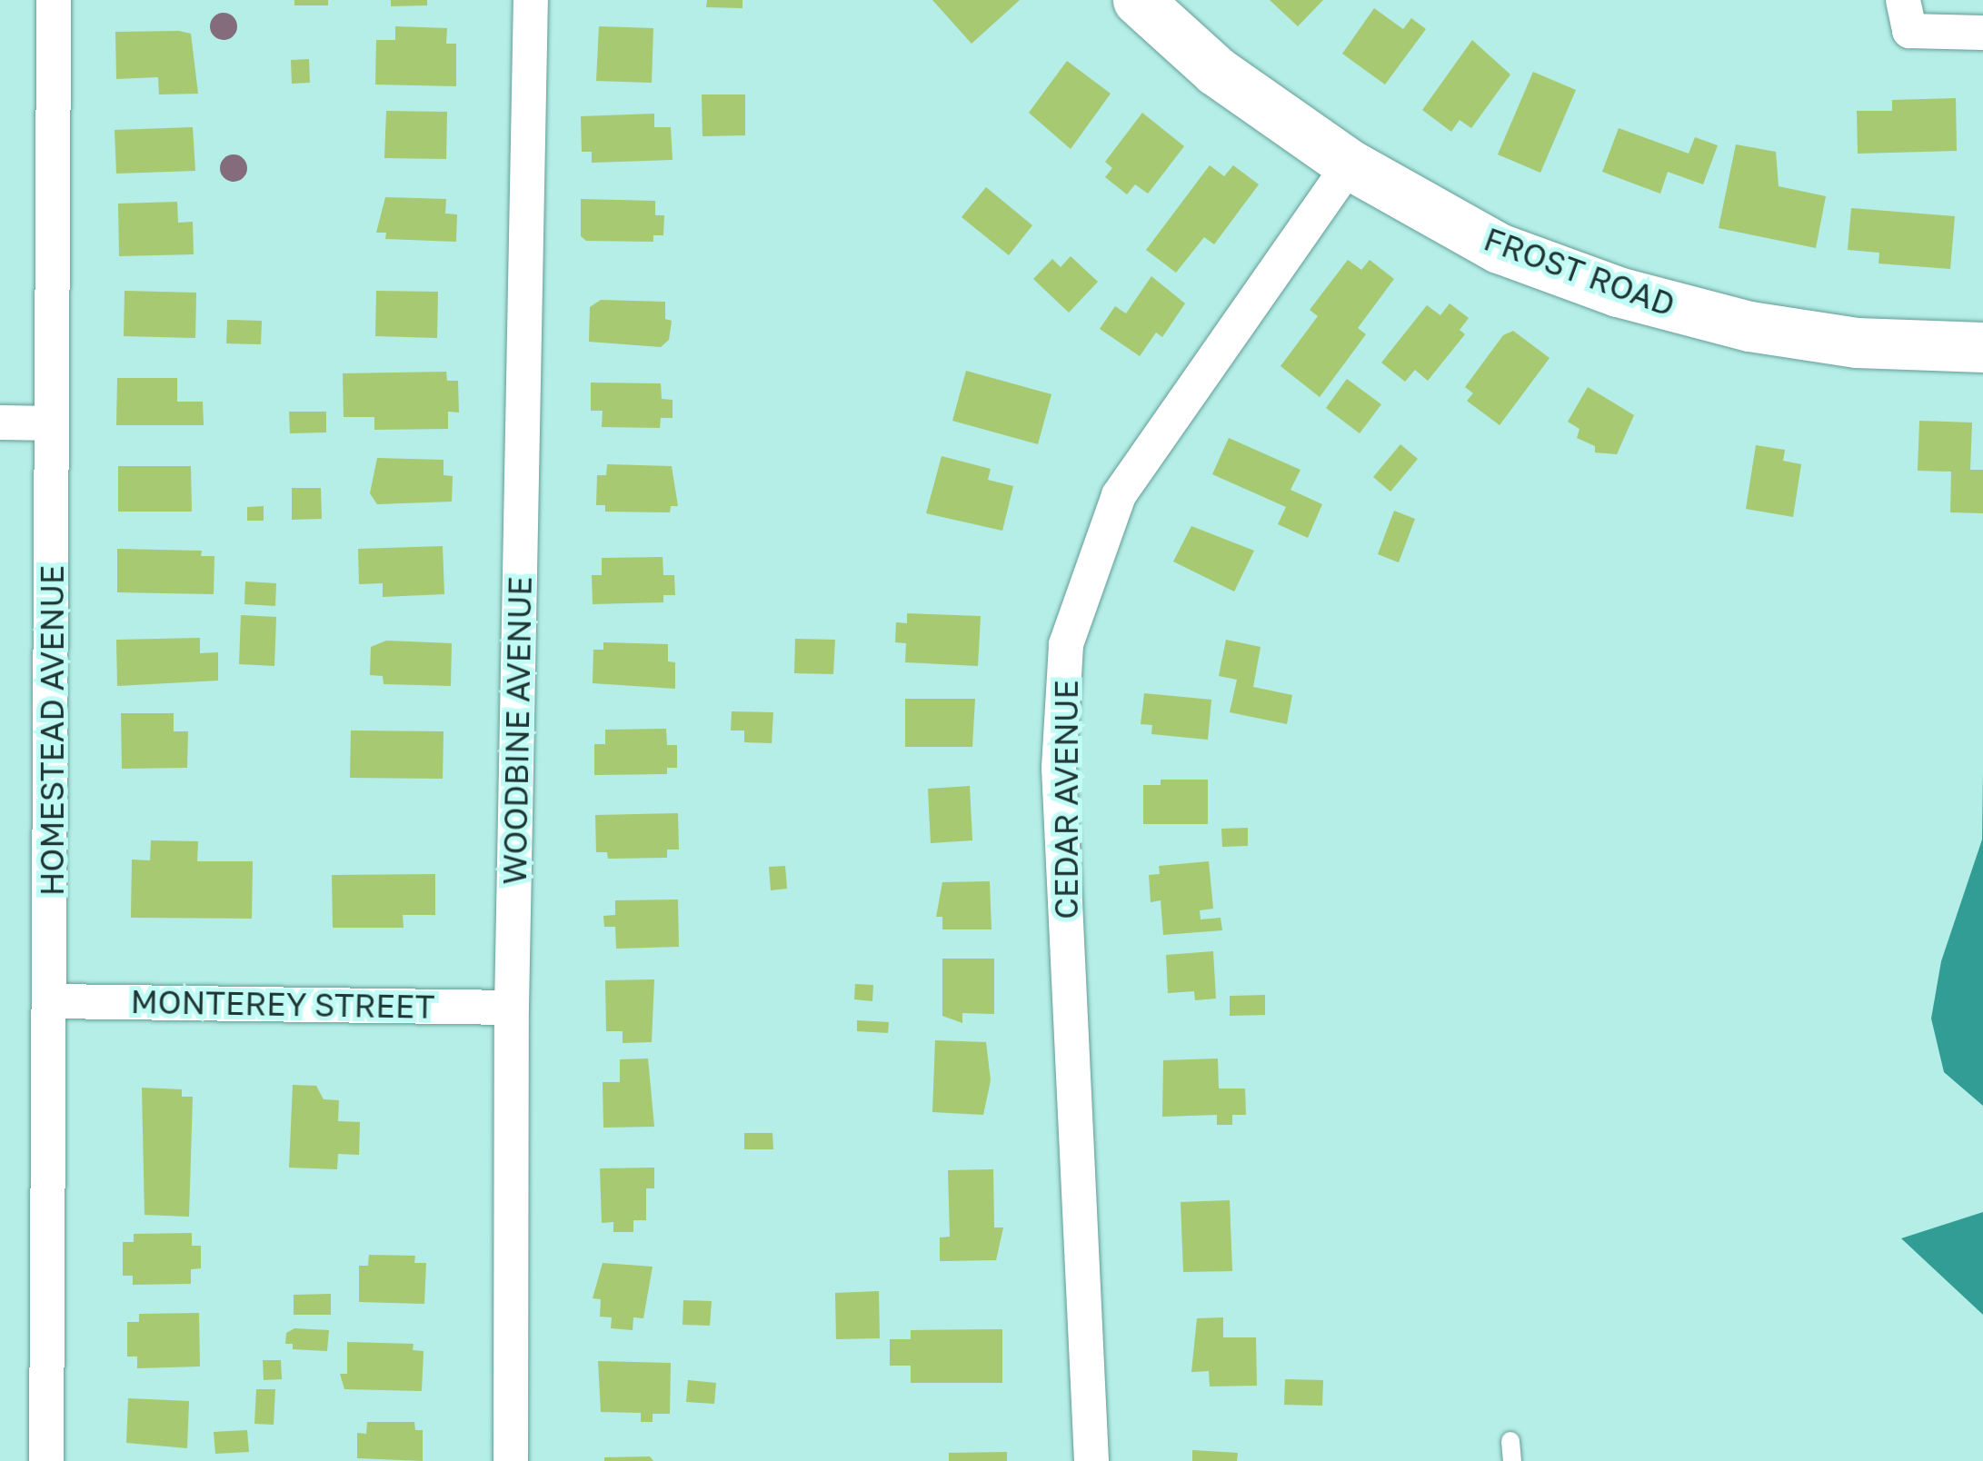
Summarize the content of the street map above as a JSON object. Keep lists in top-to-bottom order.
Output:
{
  "streets": {
    "main road": ["FROST ROAD"],
    "street": [
      "HOMESTEAD AVENUE",
      "WOODBINE AVENUE",
      "CEDAR AVENUE",
      "MONTEREY STREET"
    ]
  },
  "crossings": [
    ["FROST ROAD", "CEDAR AVENUE"],
    ["HOMESTEAD AVENUE", "MONTEREY STREET"],
    ["WOODBINE AVENUE", "MONTEREY STREET"]
  ]
}
